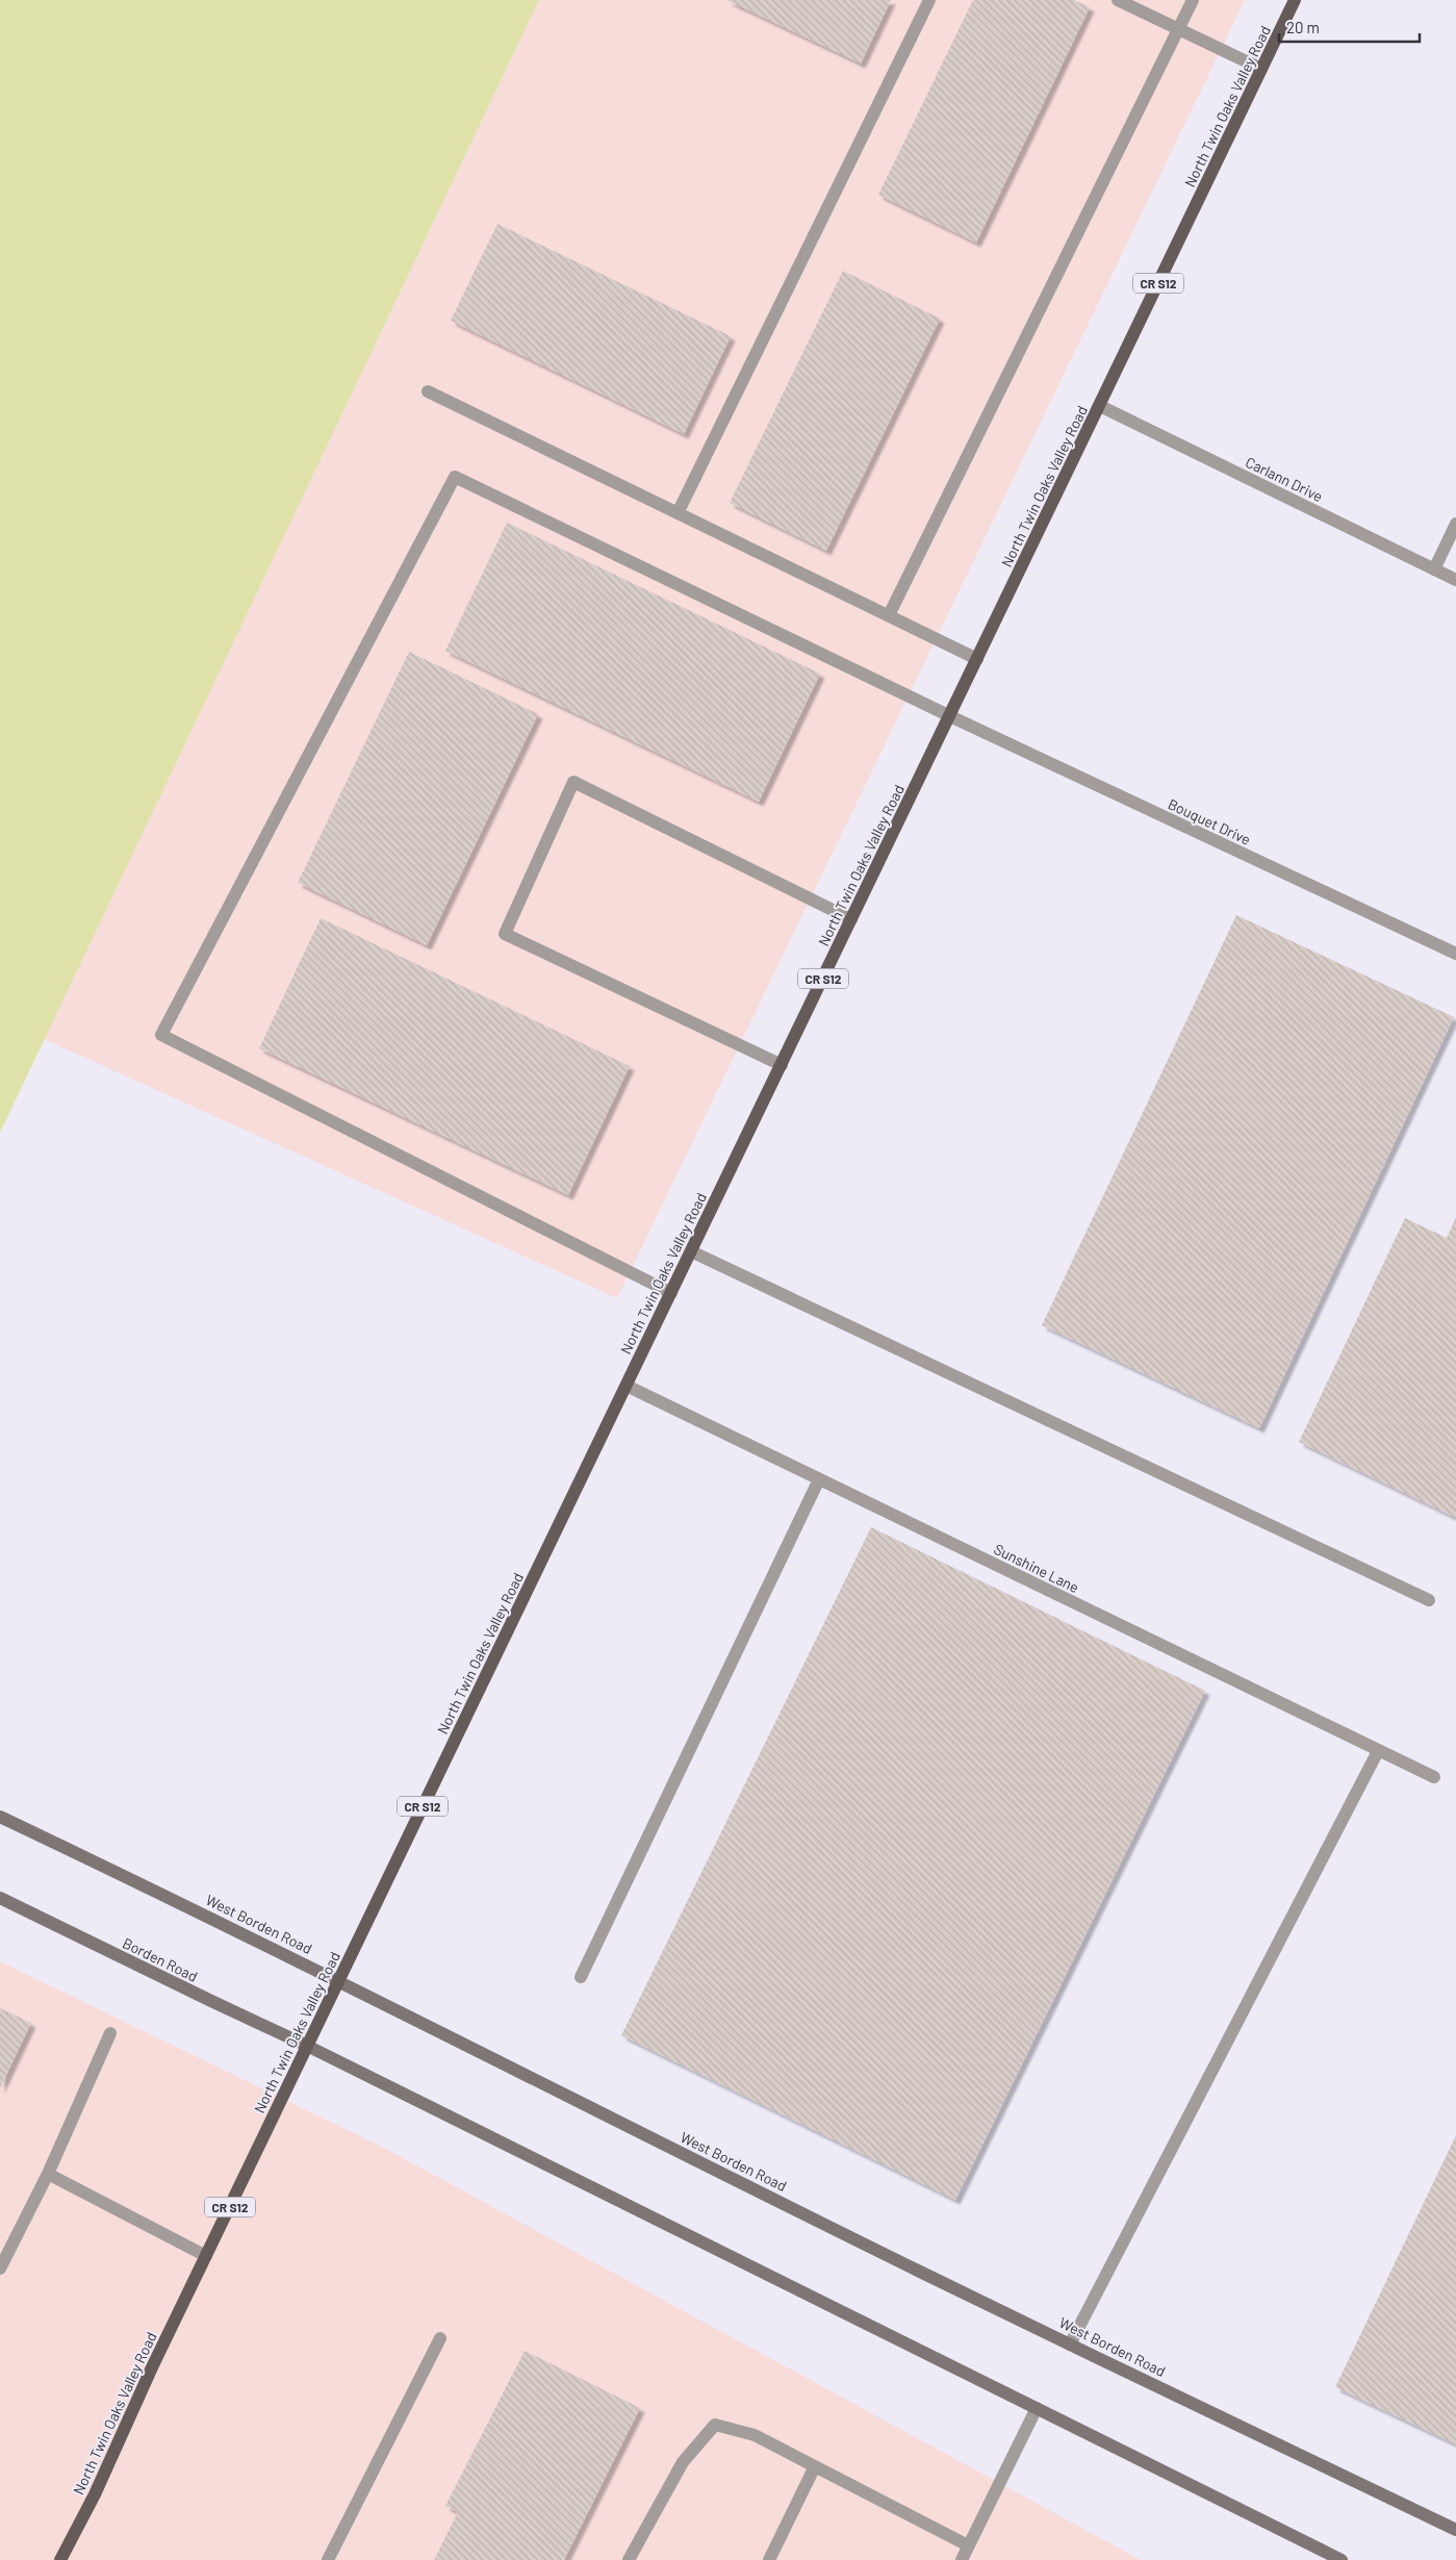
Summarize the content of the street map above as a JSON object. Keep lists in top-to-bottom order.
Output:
{
  "streets": {
    "main road": [
      "North Twin Oaks Valley Road",
      "CR S12",
      "West Borden Road",
      "Borden Road"
    ],
    "street": ["Carlann Drive", "Bouquet Drive", "Sunshine Lane"]
  },
  "crossings": [
    ["North Twin Oaks Valley Road", "Carlann Drive"],
    ["North Twin Oaks Valley Road", "Bouquet Drive"],
    ["North Twin Oaks Valley Road", "Sunshine Lane"],
    ["North Twin Oaks Valley Road", "West Borden Road"],
    ["North Twin Oaks Valley Road", "Borden Road"]
  ],
  "scale_bar": "20 m"
}
